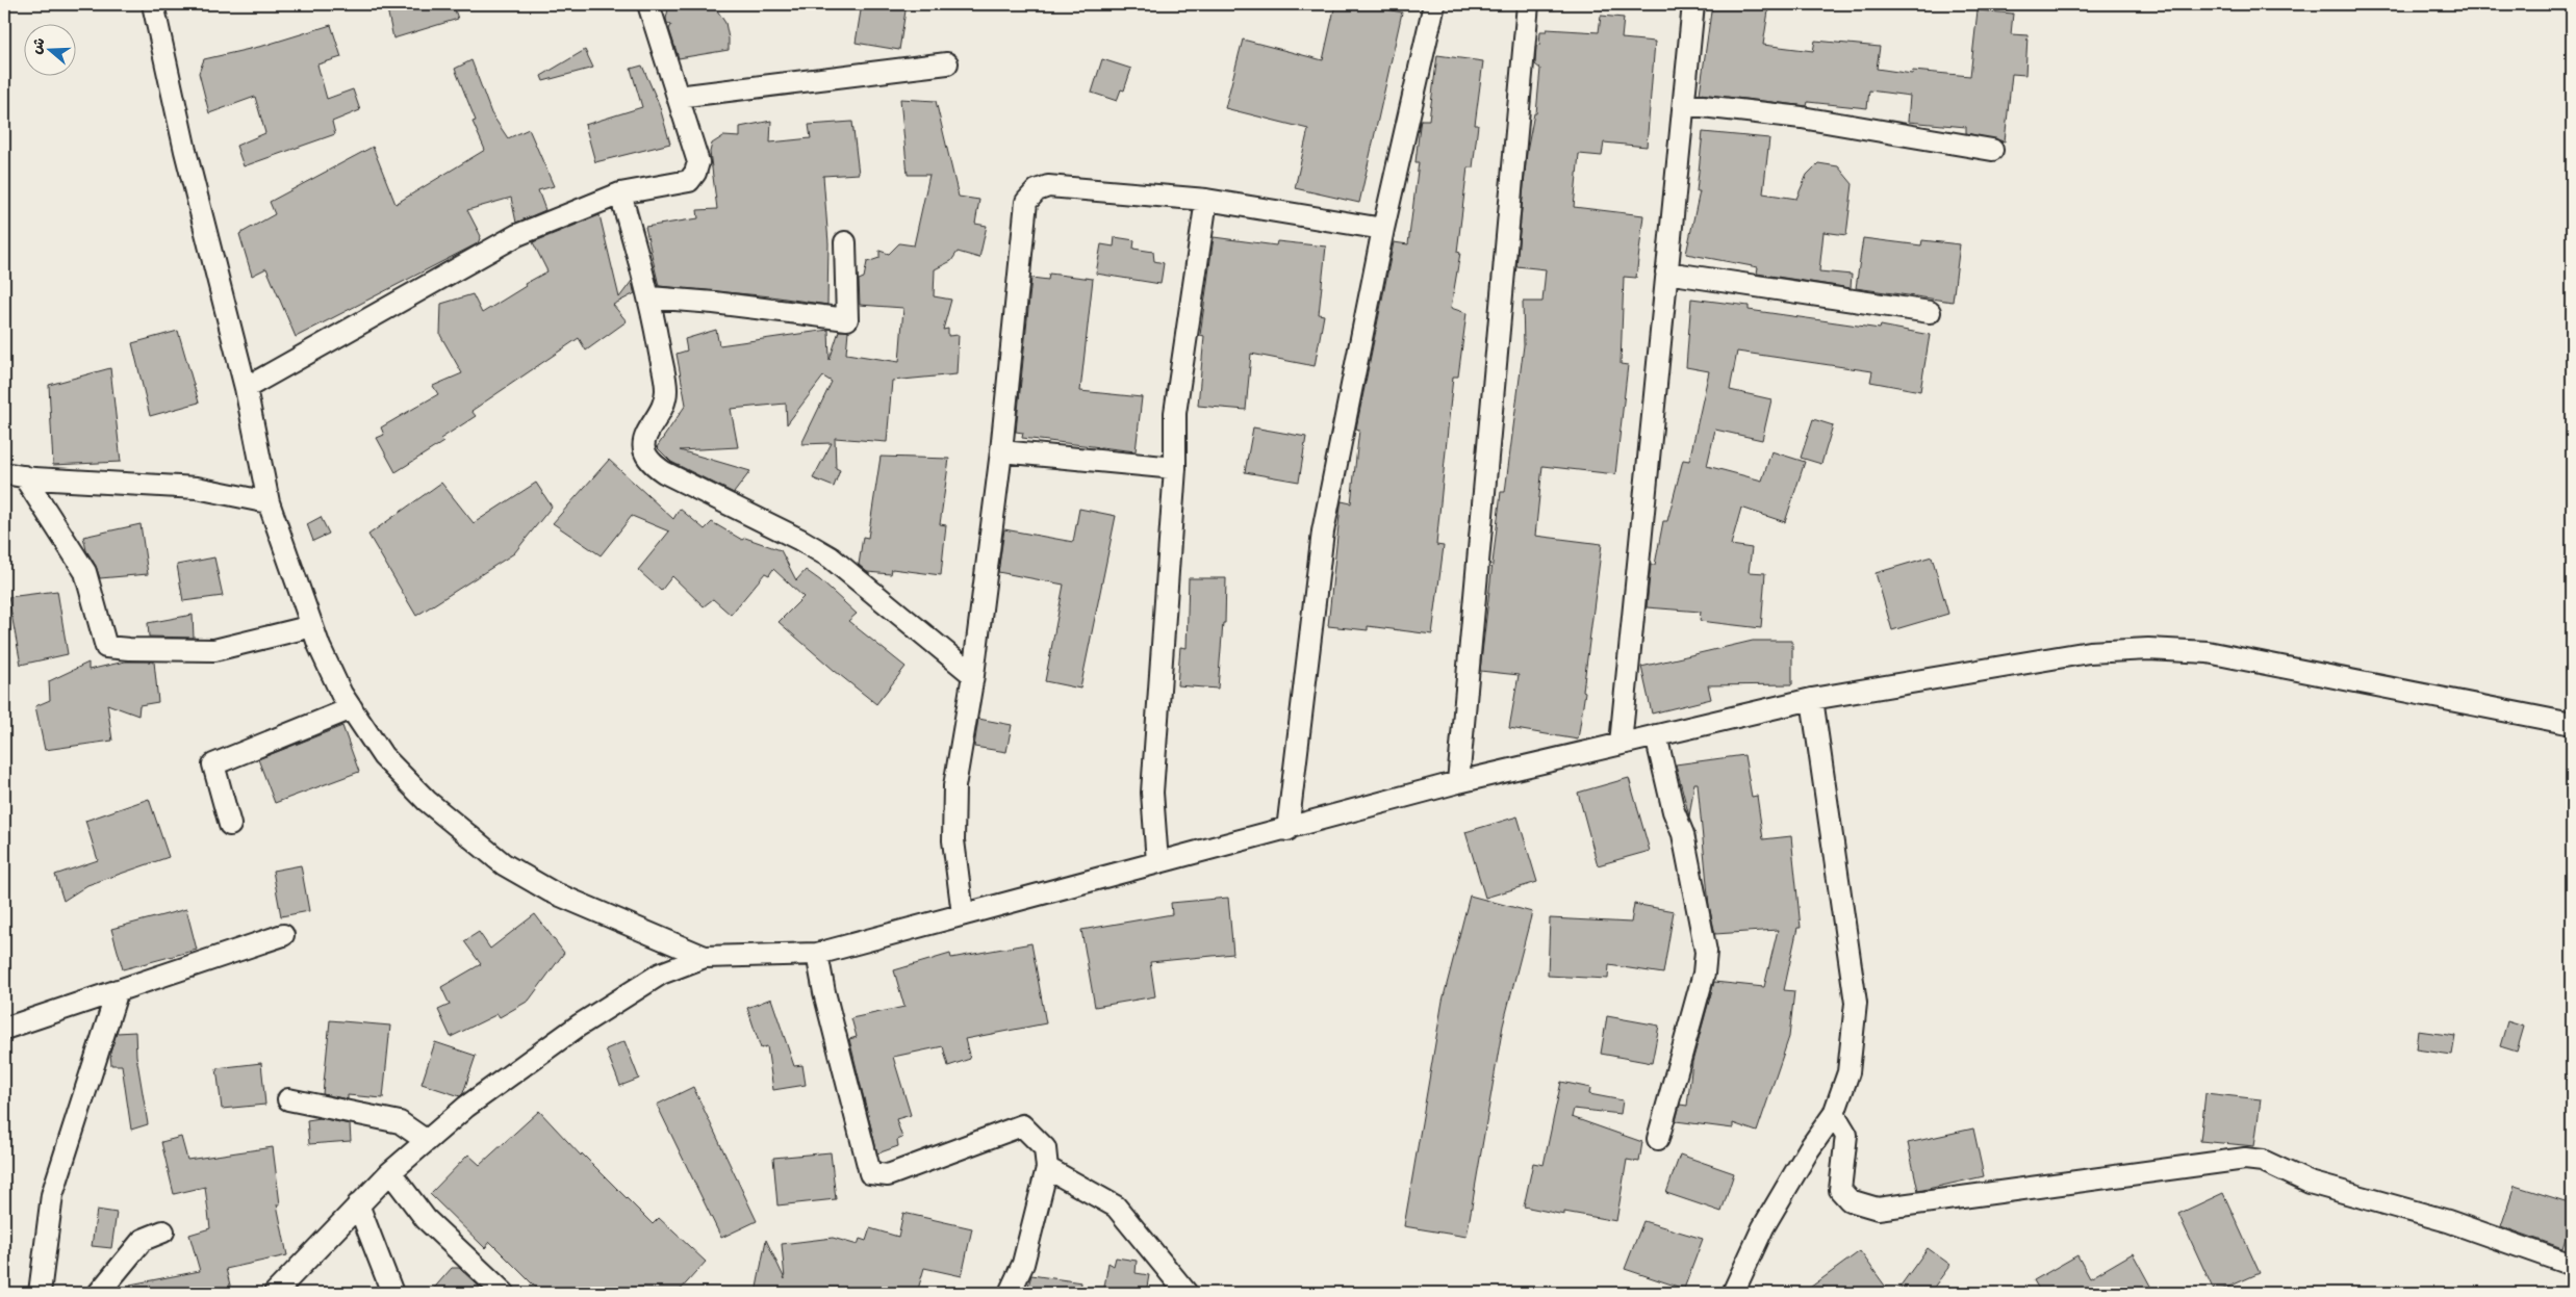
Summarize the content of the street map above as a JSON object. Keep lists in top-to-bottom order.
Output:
{
  "north": "left"
}
